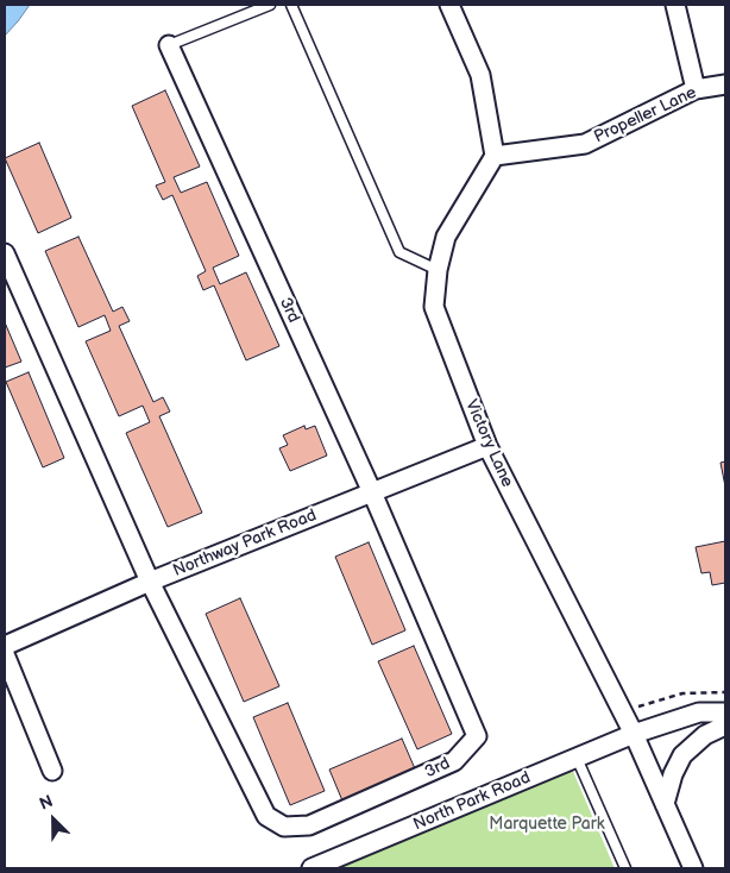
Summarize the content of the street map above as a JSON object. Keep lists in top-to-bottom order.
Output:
{
  "streets": {
    "street": [
      "Propeller Lane",
      "3rd",
      "Victory Lane",
      "Northway Park Road",
      "North Park Road"
    ]
  },
  "crossings": [
    ["Propeller Lane", "Victory Lane"],
    ["3rd", "Northway Park Road"],
    ["Victory Lane", "Northway Park Road"],
    ["Victory Lane", "North Park Road"]
  ],
  "parks": ["Marquette Park"],
  "north": "top left"
}
